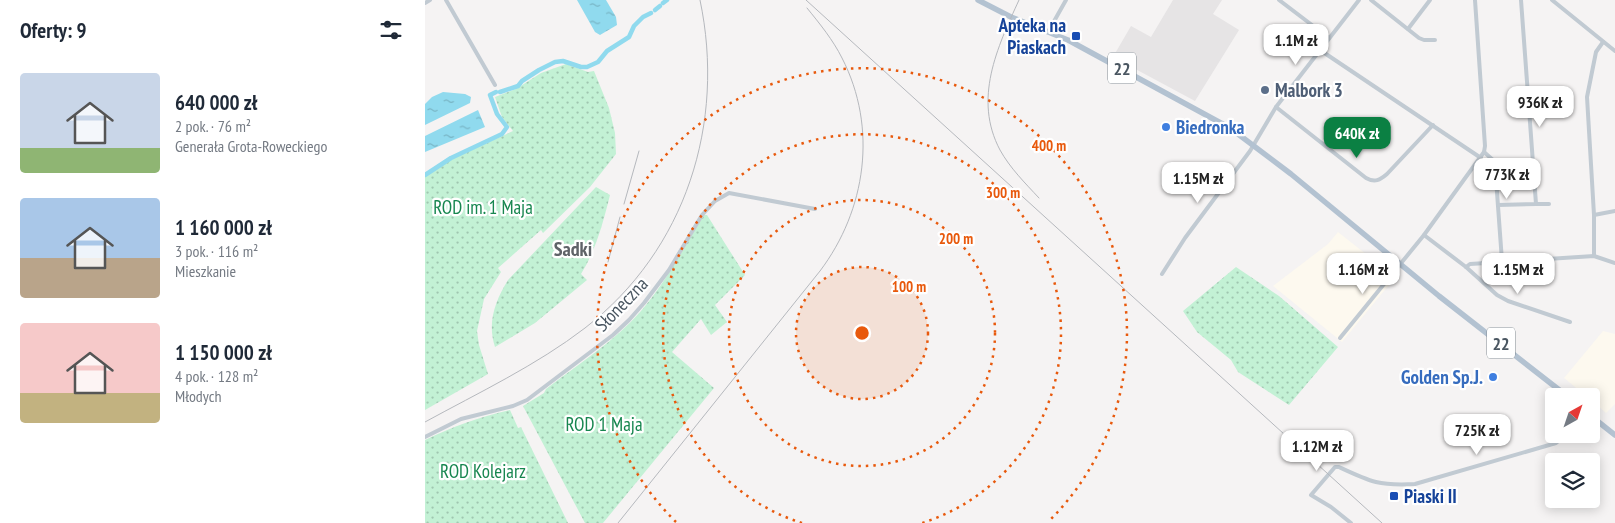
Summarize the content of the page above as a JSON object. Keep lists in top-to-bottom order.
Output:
{
  "streets": {
    "main road": ["22"],
    "street": ["Słoneczna"]
  },
  "districts": ["Sadki"],
  "parks": ["ROD im. 1 Maja", "ROD 1 Maja", "ROD Kolejarz"],
  "places": {
    "transit": ["Apteka na Piaskach", "Piaski II"],
    "other": ["Malbork 3", "Biedronka", "Golden Sp.J."]
  },
  "north": "top right",
  "page": {
    "heading": "Oferty: 9",
    "price": [
      "1.1M zł",
      "936K zł",
      "640K zł",
      "773K zł",
      "1.15M zł",
      "1.16M zł",
      "1.15M zł",
      "725K zł",
      "1.12M zł"
    ],
    "list": [
      {
        "name": "640 000 zł",
        "note": "2 pok. · 76 m² · Generała Grota-Roweckiego"
      },
      {
        "name": "1 160 000 zł",
        "note": "3 pok. · 116 m² · Mieszkanie"
      },
      {
        "name": "1 150 000 zł",
        "note": "4 pok. · 128 m² · Młodych"
      }
    ]
  },
  "rings": [
    "400 m",
    "300 m",
    "200 m",
    "100 m"
  ]
}
